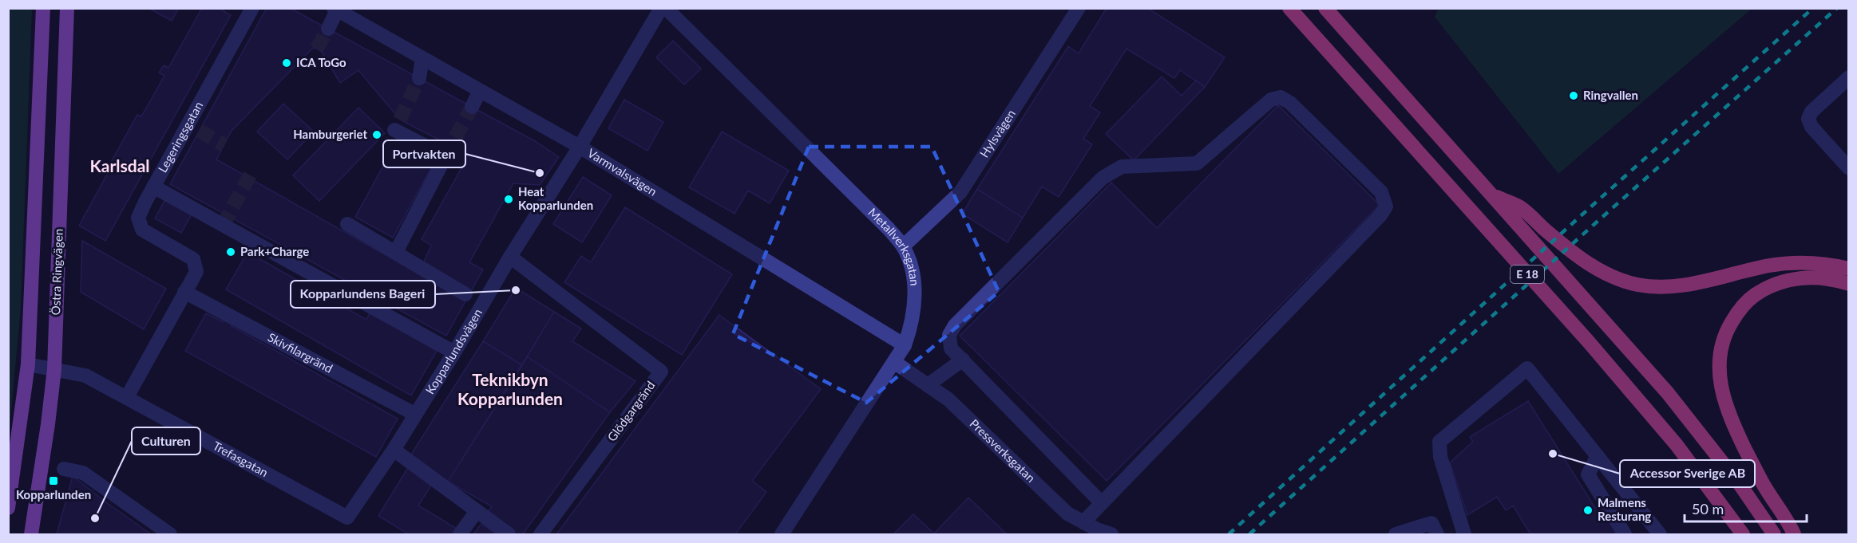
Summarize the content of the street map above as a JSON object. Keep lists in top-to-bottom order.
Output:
{
  "streets": {
    "highway": ["E 18"],
    "main road": ["Östra Ringvägen"],
    "street": [
      "Hylsvägen",
      "Legeringsgatan",
      "Varmvalsvägen",
      "Metallverksgatan",
      "Kopparlundsvägen",
      "Skivfilargränd",
      "Glödgargränd",
      "Pressverksgatan",
      "Trefasgatan"
    ]
  },
  "crossings": [
    ["Hylsvägen", "Metallverksgatan"],
    ["Legeringsgatan", "Skivfilargränd"],
    ["Legeringsgatan", "Trefasgatan"],
    ["Varmvalsvägen", "Metallverksgatan"],
    ["Varmvalsvägen", "Kopparlundsvägen"],
    ["Metallverksgatan", "Pressverksgatan"],
    ["Östra Ringvägen", "Trefasgatan"],
    ["Kopparlundsvägen", "Skivfilargränd"],
    ["Kopparlundsvägen", "Glödgargränd"],
    ["Kopparlundsvägen", "Trefasgatan"]
  ],
  "districts": ["Karlsdal", "Teknikbyn Kopparlunden"],
  "places": {
    "other": [
      "ICA ToGo",
      "Ringvallen",
      "Hamburgeriet",
      "Portvakten",
      "Heat Kopparlunden",
      "Park+Charge",
      "Kopparlundens Bageri",
      "Accessor Sverige AB",
      "Malmens Resturang",
      "Culturen"
    ],
    "transit": ["Kopparlunden"]
  },
  "scale_bar": "50 m"
}
